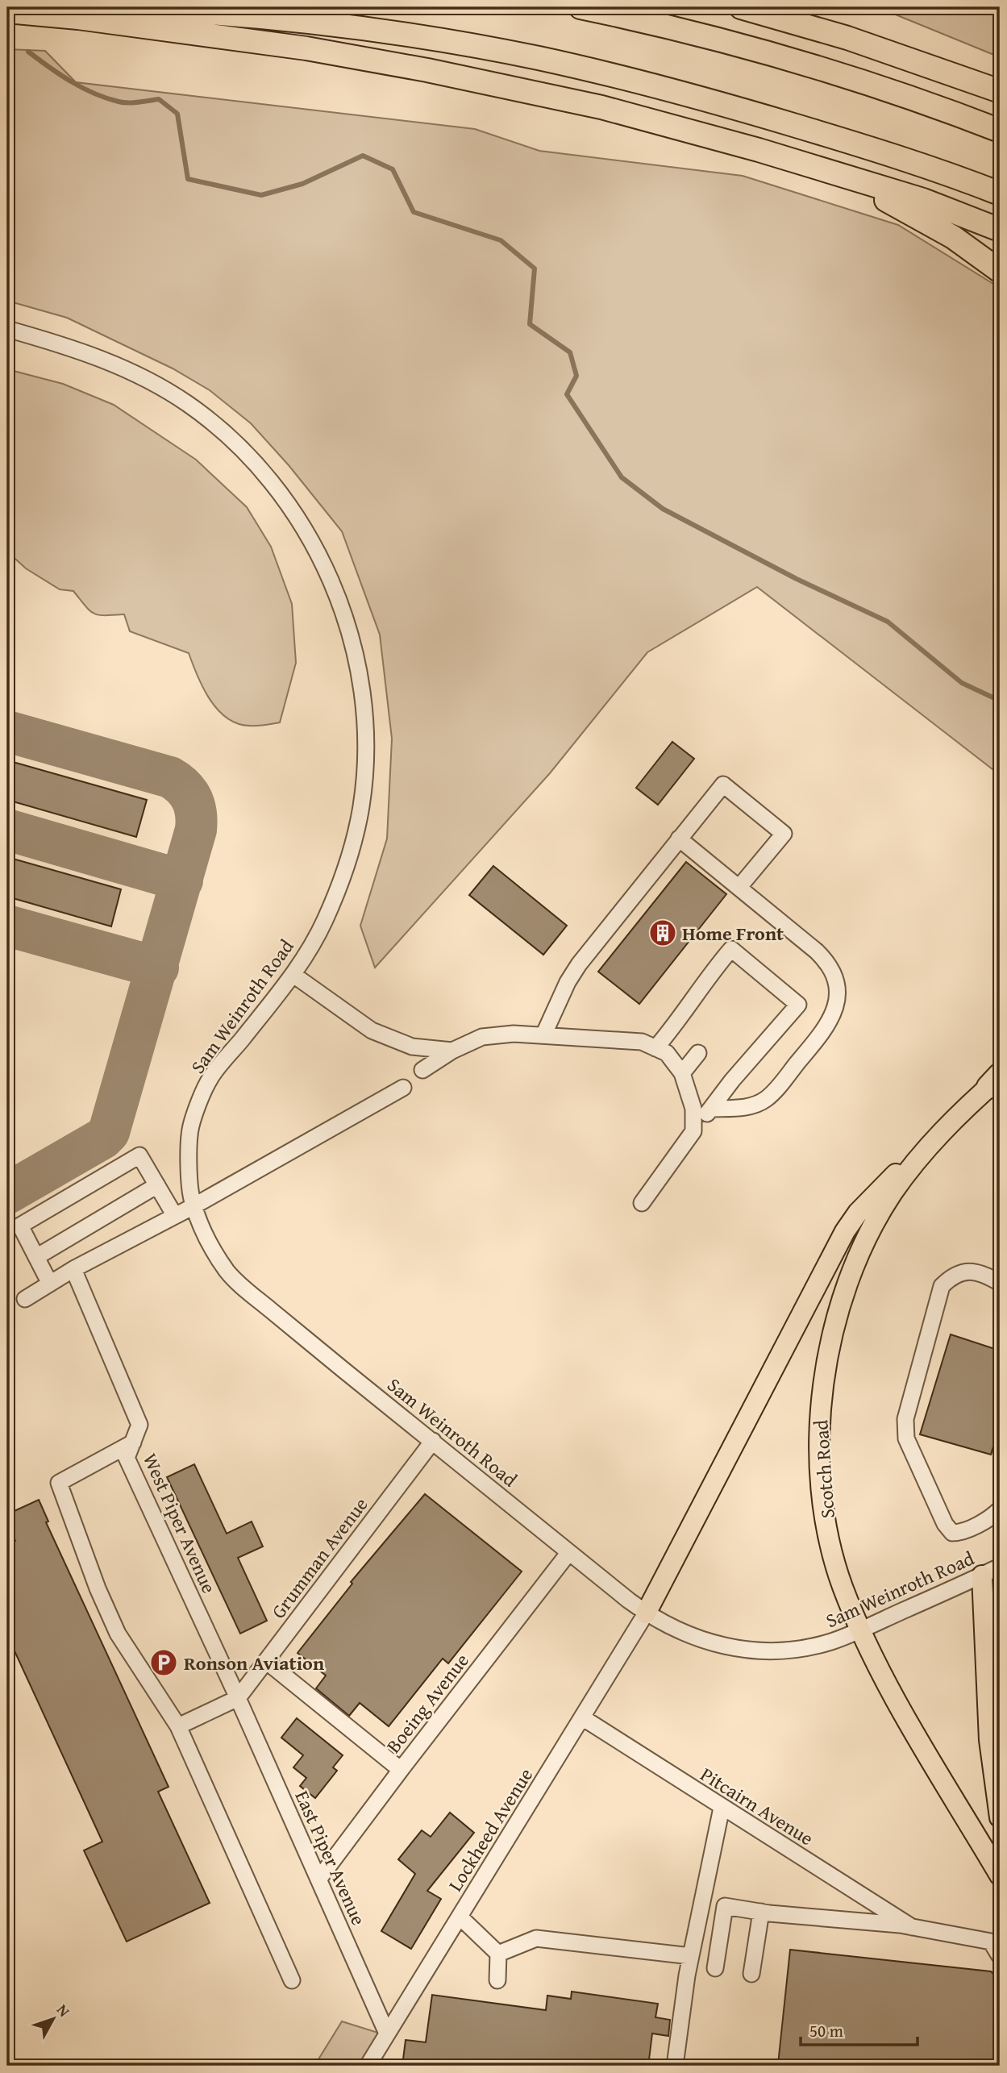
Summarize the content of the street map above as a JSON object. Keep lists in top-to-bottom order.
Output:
{
  "streets": {
    "main road": ["Scotch Road"],
    "street": [
      "Sam Weinroth Road",
      "West Piper Avenue",
      "Grumman Avenue",
      "Boeing Avenue",
      "Pitcairn Avenue",
      "Lockheed Avenue",
      "East Piper Avenue"
    ]
  },
  "crossings": [
    ["Sam Weinroth Road", "Scotch Road"],
    ["Sam Weinroth Road", "Grumman Avenue"],
    ["Sam Weinroth Road", "Boeing Avenue"],
    ["Sam Weinroth Road", "Lockheed Avenue"],
    ["West Piper Avenue", "Grumman Avenue"],
    ["West Piper Avenue", "East Piper Avenue"],
    ["Grumman Avenue", "East Piper Avenue"],
    ["Boeing Avenue", "East Piper Avenue"],
    ["Pitcairn Avenue", "Lockheed Avenue"],
    ["Lockheed Avenue", "East Piper Avenue"]
  ],
  "places": {
    "building": ["Home Front"],
    "parking": ["Ronson Aviation"]
  },
  "scale_bar": "50 m",
  "north": "top right"
}
